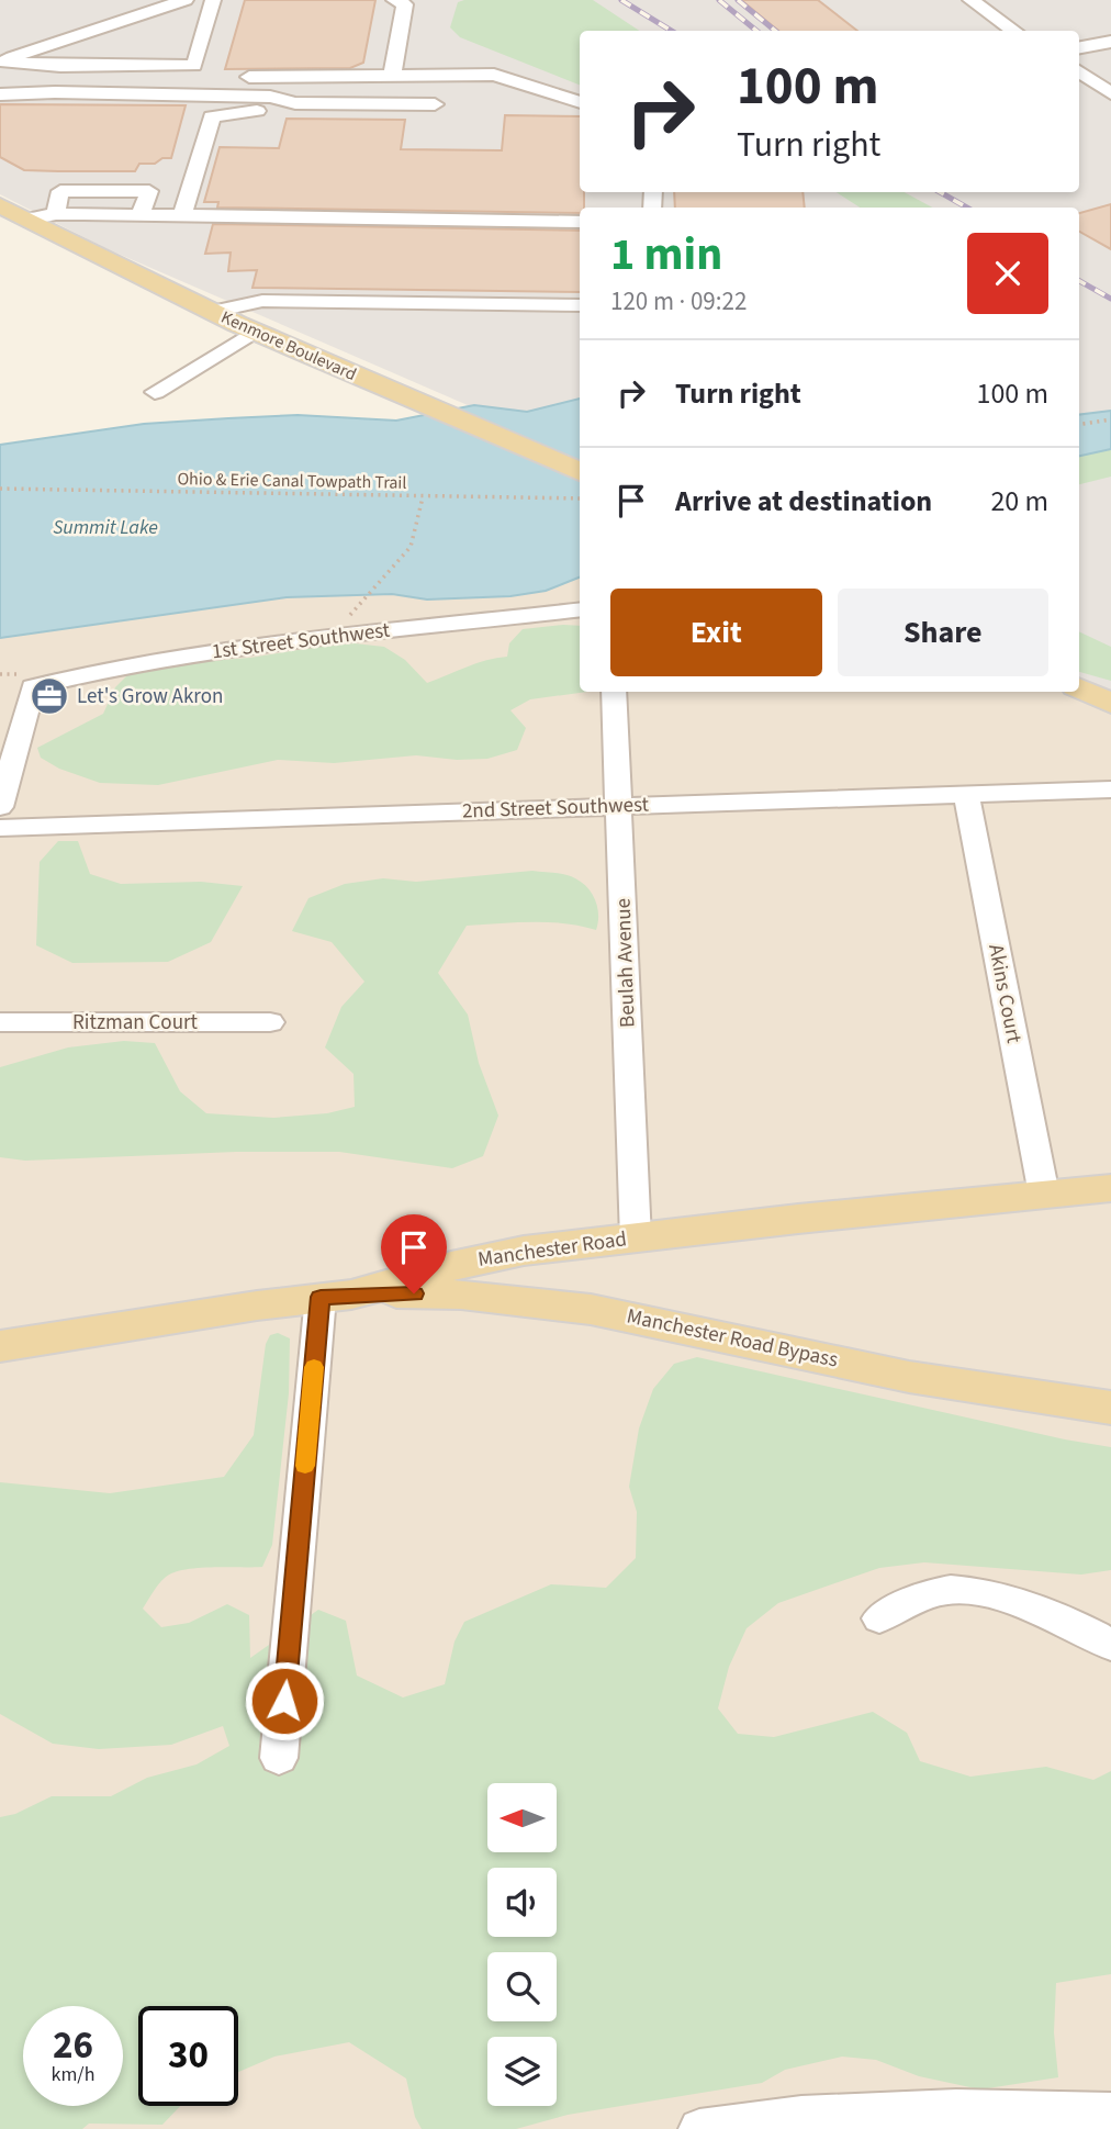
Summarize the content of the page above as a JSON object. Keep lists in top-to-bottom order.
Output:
{
  "streets": {
    "main road": ["Kenmore Boulevard", "Manchester Road", "Manchester Road Bypass"],
    "street": [
      "1st Street Southwest",
      "2nd Street Southwest",
      "Beulah Avenue",
      "Akins Court",
      "Ritzman Court"
    ],
    "path": ["Ohio & Erie Canal Towpath Trail"]
  },
  "crossings": [
    ["2nd Street Southwest", "Beulah Avenue"],
    ["2nd Street Southwest", "Akins Court"],
    ["Beulah Avenue", "Manchester Road"],
    ["Akins Court", "Manchester Road"],
    ["Manchester Road", "Manchester Road Bypass"]
  ],
  "water": ["Summit Lake"],
  "places": {
    "office": ["Let's Grow Akron"]
  },
  "north": "left",
  "page": {
    "turn": ["100 m", "Turn right"],
    "heading": ["1 min", "120 m · 09:22"],
    "list": [
      {
        "name": "Turn right",
        "value": "100 m"
      },
      {
        "name": "Arrive at destination",
        "value": "20 m"
      }
    ],
    "buttons": ["Exit", "Share"],
    "speed": "26 km/h",
    "limit": "30"
  }
}
